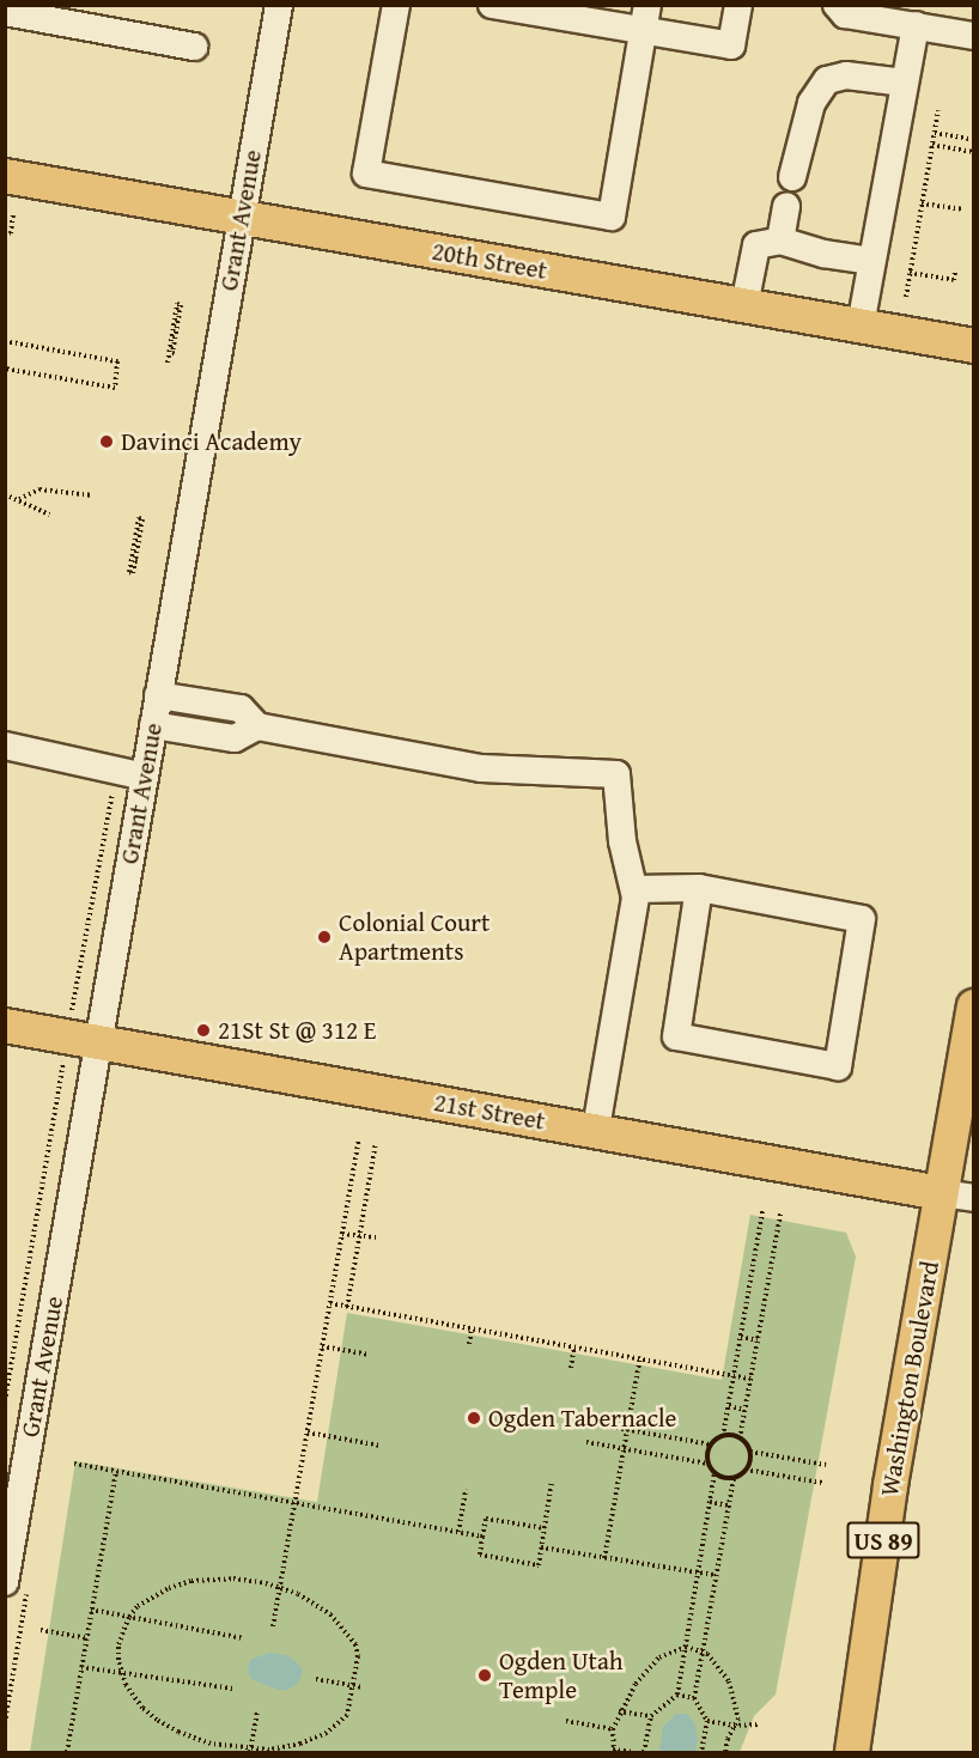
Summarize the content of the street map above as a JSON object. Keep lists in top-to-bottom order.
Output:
{
  "streets": {
    "main road": [
      "20th Street",
      "21st Street",
      "Washington Boulevard",
      "US 89"
    ],
    "street": ["Grant Avenue"]
  },
  "crossings": [
    ["Grant Avenue", "20th Street"],
    ["Grant Avenue", "21st Street"],
    ["21st Street", "Washington Boulevard"]
  ],
  "places": [
    "Davinci Academy",
    "Colonial Court Apartments",
    "21St St @ 312 E",
    "Ogden Tabernacle",
    "Ogden Utah Temple"
  ]
}
